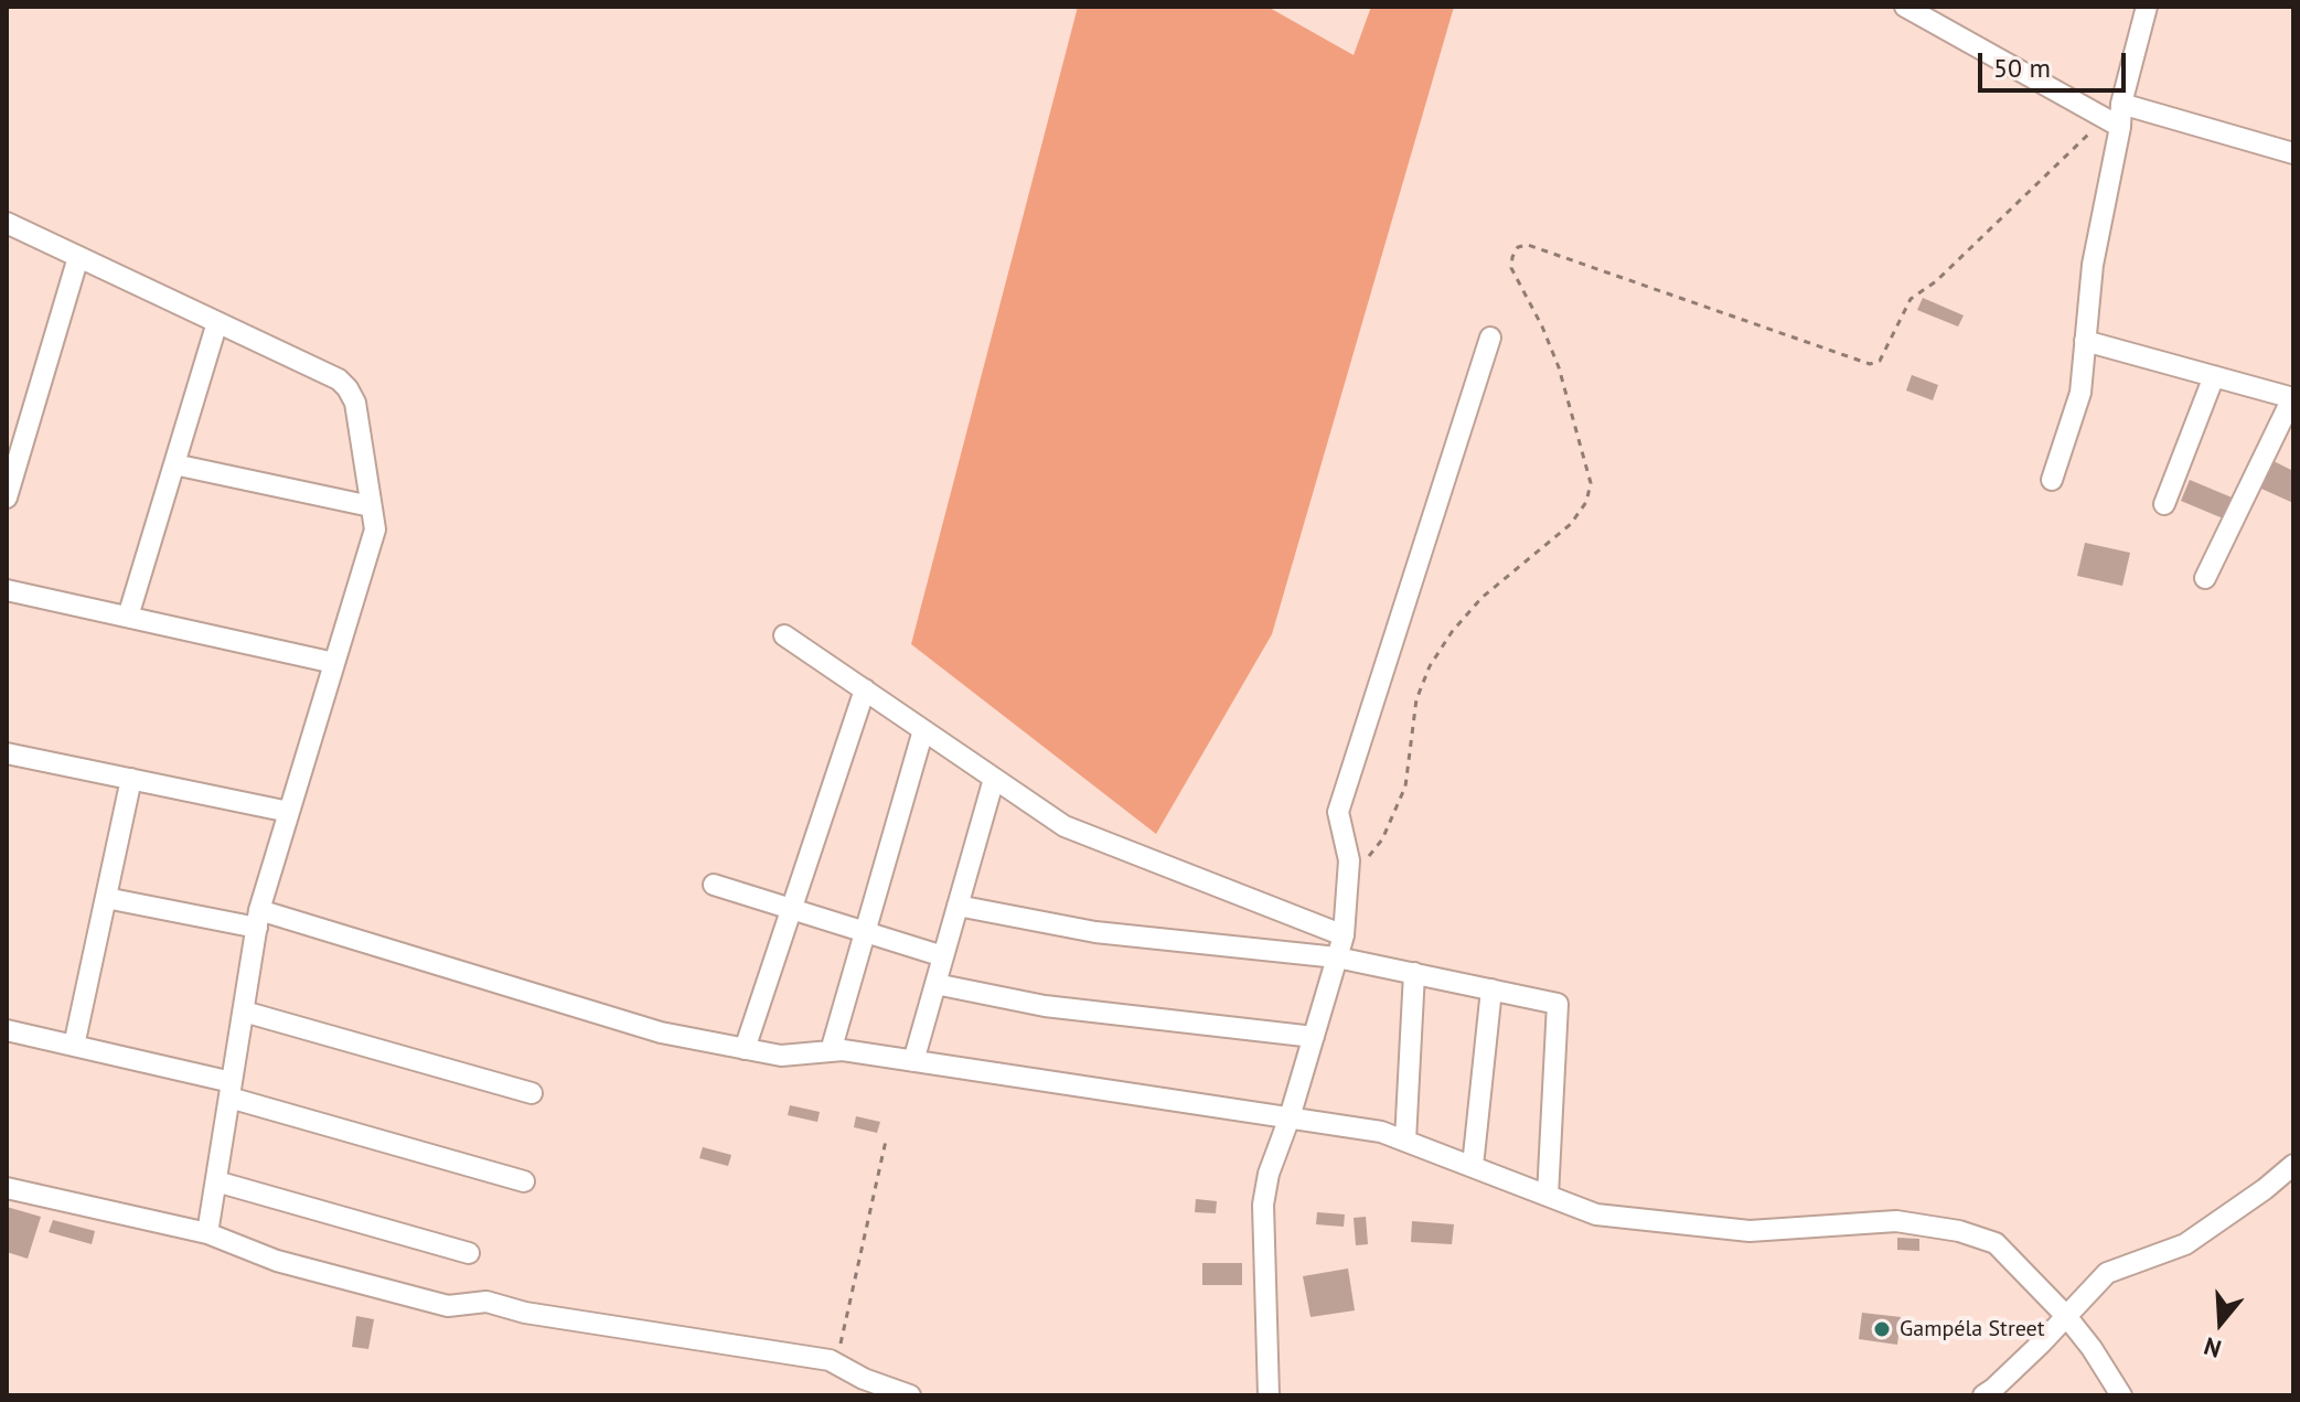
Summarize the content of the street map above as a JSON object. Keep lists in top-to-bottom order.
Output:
{
  "places": ["Gampéla Street"],
  "scale_bar": "50 m",
  "north": "bottom"
}
